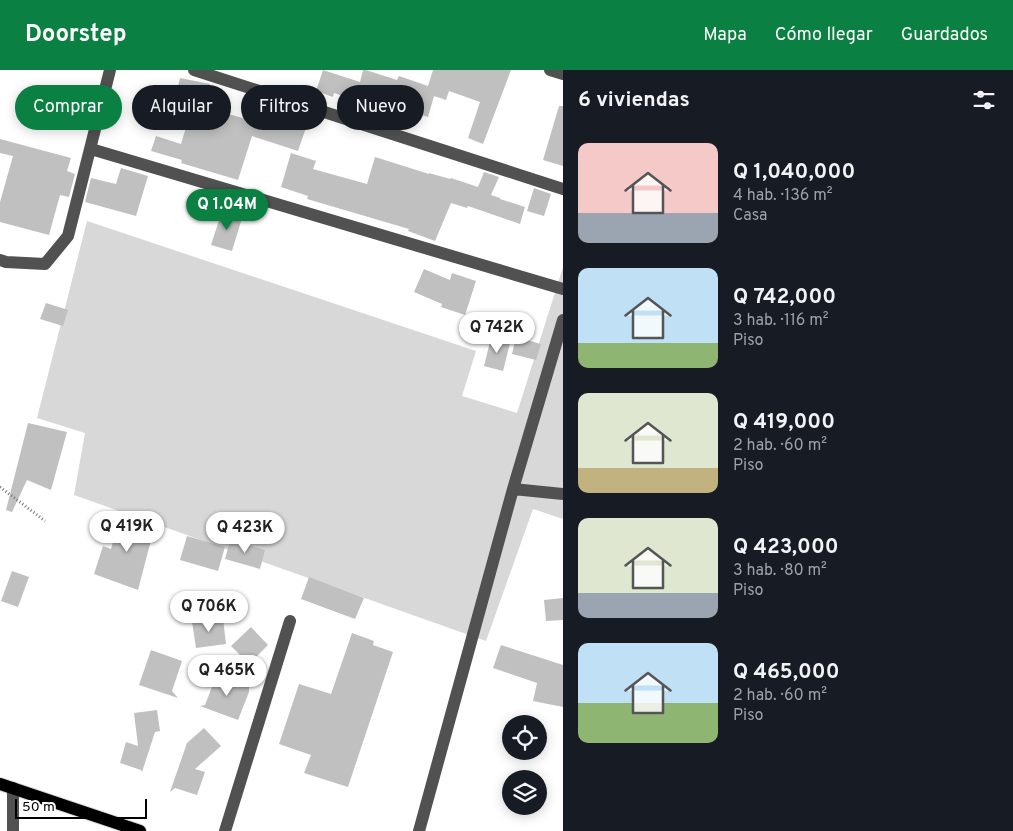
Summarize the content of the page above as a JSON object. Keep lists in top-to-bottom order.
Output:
{
  "scale_bar": "50 m",
  "page": {
    "header": "Doorstep",
    "nav": ["Mapa", "Cómo llegar", "Guardados"],
    "heading": "6 viviendas",
    "chip": [
      "Comprar",
      "Alquilar",
      "Filtros",
      "Nuevo"
    ],
    "list": [
      {
        "name": "Q 1,040,000",
        "note": "4 hab. · 136 m² · Casa"
      },
      {
        "name": "Q 742,000",
        "note": "3 hab. · 116 m² · Piso"
      },
      {
        "name": "Q 419,000",
        "note": "2 hab. · 60 m² · Piso"
      },
      {
        "name": "Q 423,000",
        "note": "3 hab. · 80 m² · Piso"
      },
      {
        "name": "Q 465,000",
        "note": "2 hab. · 60 m² · Piso"
      }
    ],
    "price": [
      "Q 1.04M",
      "Q 742K",
      "Q 419K",
      "Q 423K",
      "Q 706K",
      "Q 465K"
    ],
    "scale": "50 m"
  }
}
